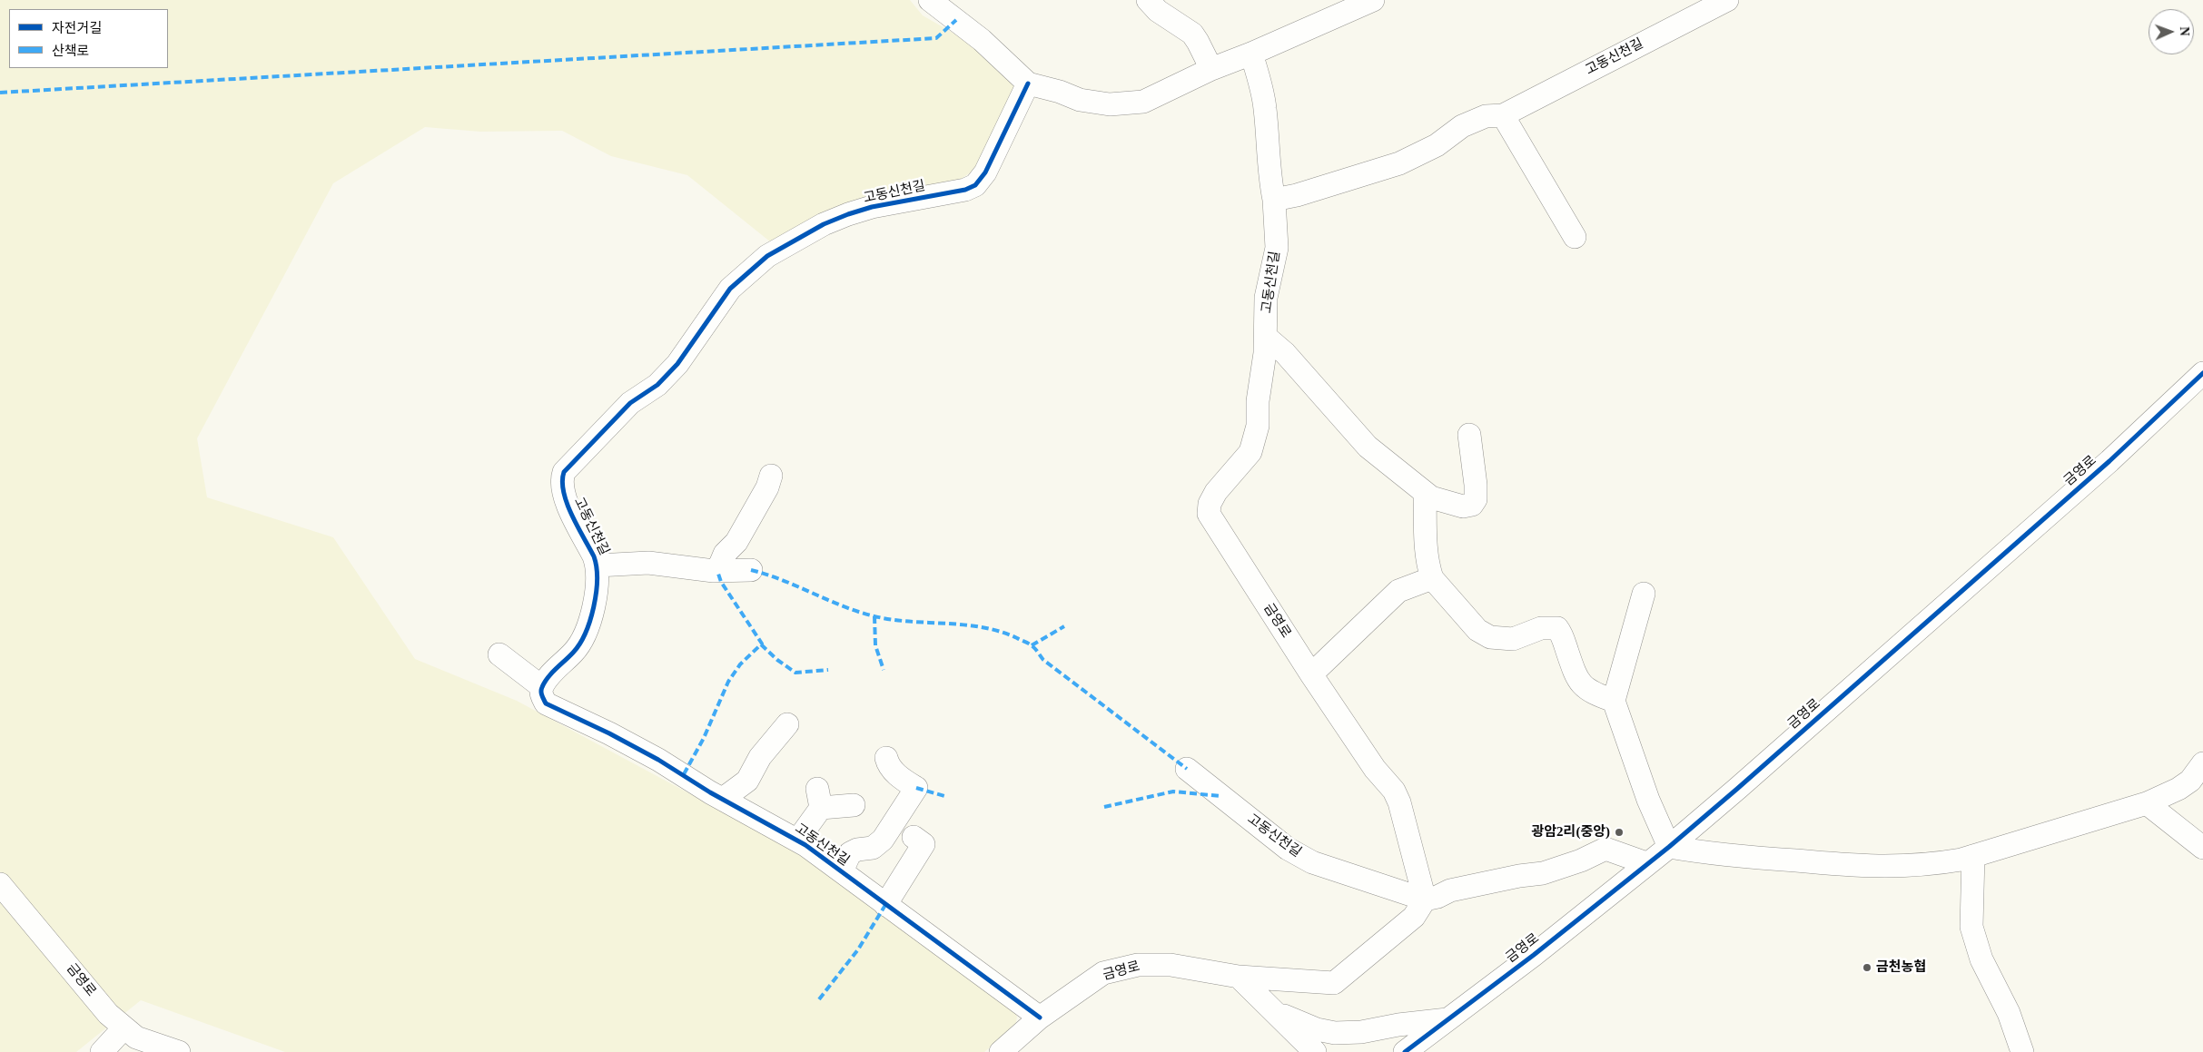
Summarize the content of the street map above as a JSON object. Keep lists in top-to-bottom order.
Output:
{
  "streets": {
    "street": ["고동신천길", "금영로"]
  },
  "crossings": [
    ["고동신천길", "금영로"]
  ],
  "places": ["광암2리(중앙)", "금천농협"],
  "legend": ["자전거길", "산책로"],
  "north": "right"
}
